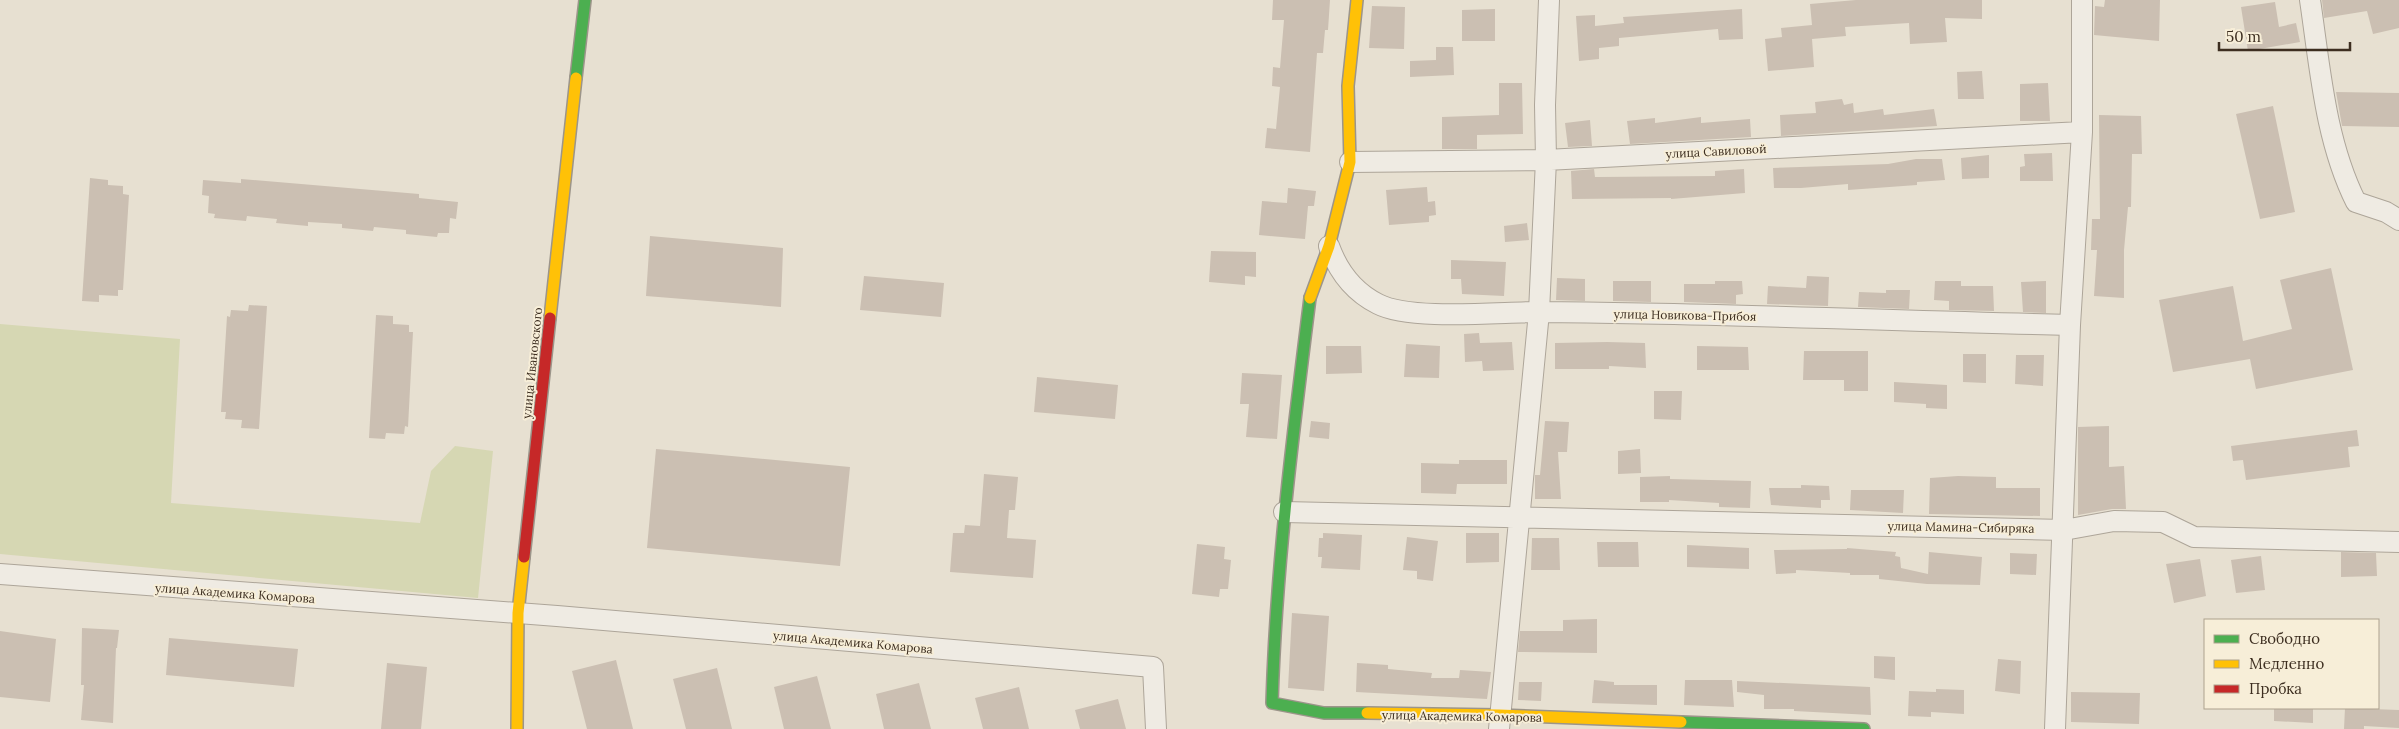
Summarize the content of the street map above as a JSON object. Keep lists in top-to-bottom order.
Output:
{
  "streets": {
    "street": [
      "улица Савиловой",
      "улица Новикова-Прибоя",
      "улица Ивановского",
      "улица Мамина-Сибиряка",
      "улица Академика Комарова"
    ]
  },
  "crossings": [
    ["улица Ивановского", "улица Академика Комарова"],
    ["улица Мамина-Сибиряка", "улица Академика Комарова"]
  ],
  "legend": ["Свободно", "Медленно", "Пробка"],
  "scale_bar": "50 m"
}
